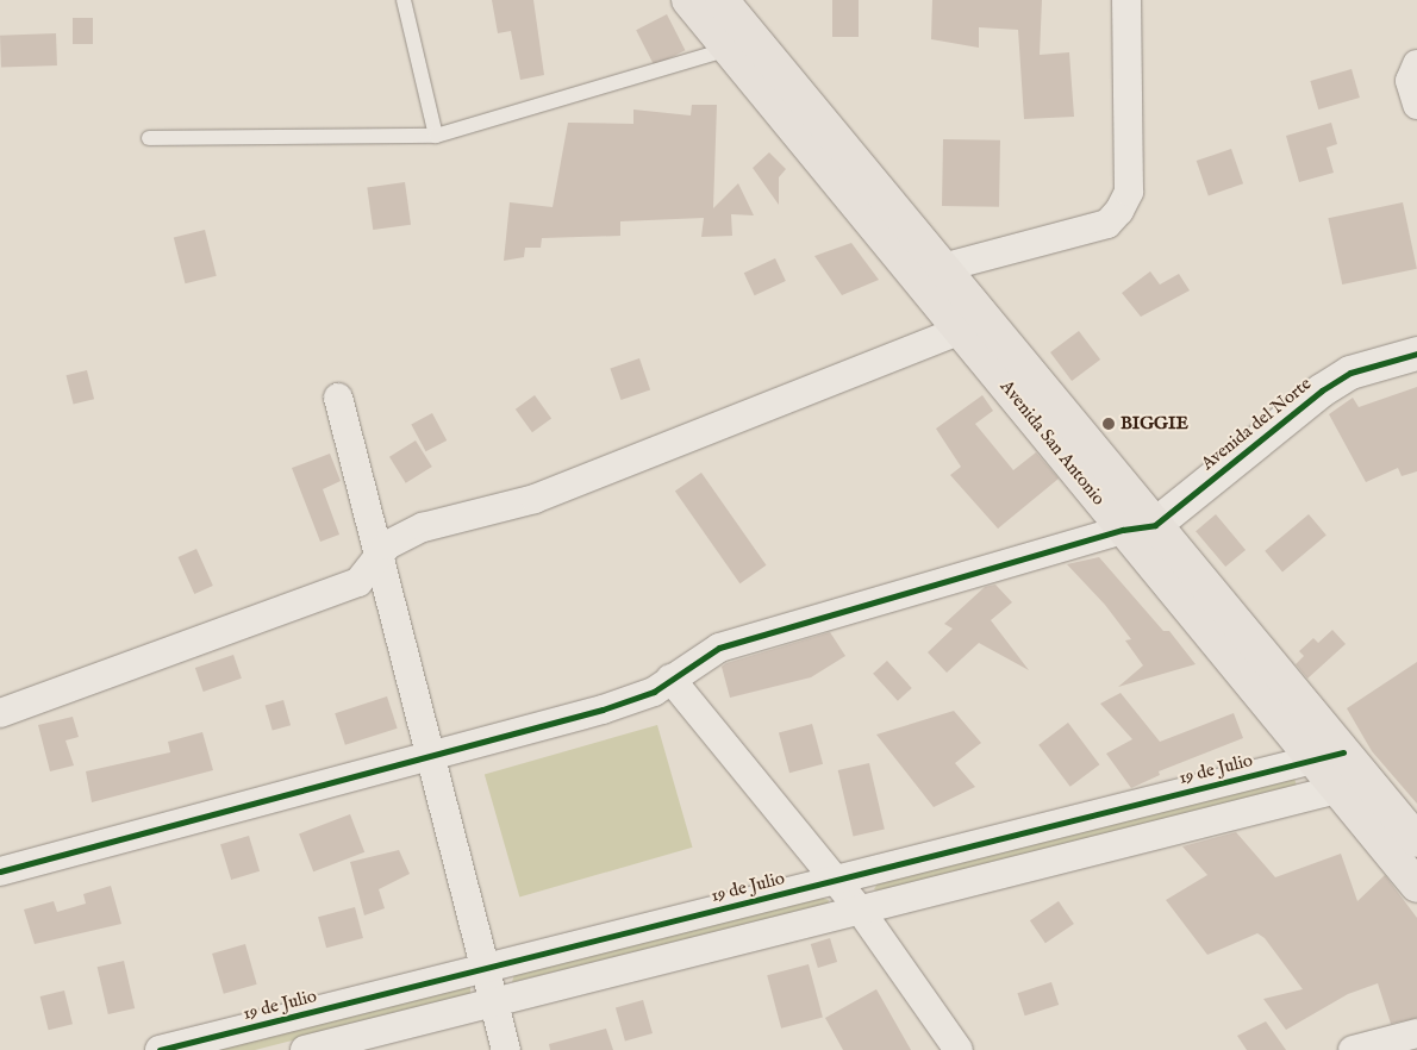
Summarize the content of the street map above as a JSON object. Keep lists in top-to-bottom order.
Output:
{
  "streets": {
    "main road": ["Avenida San Antonio"],
    "street": ["Avenida del Norte", "19 de Julio"]
  },
  "crossings": [
    ["Avenida del Norte", "Avenida San Antonio"],
    ["Avenida San Antonio", "19 de Julio"]
  ],
  "places": ["BIGGIE"]
}
